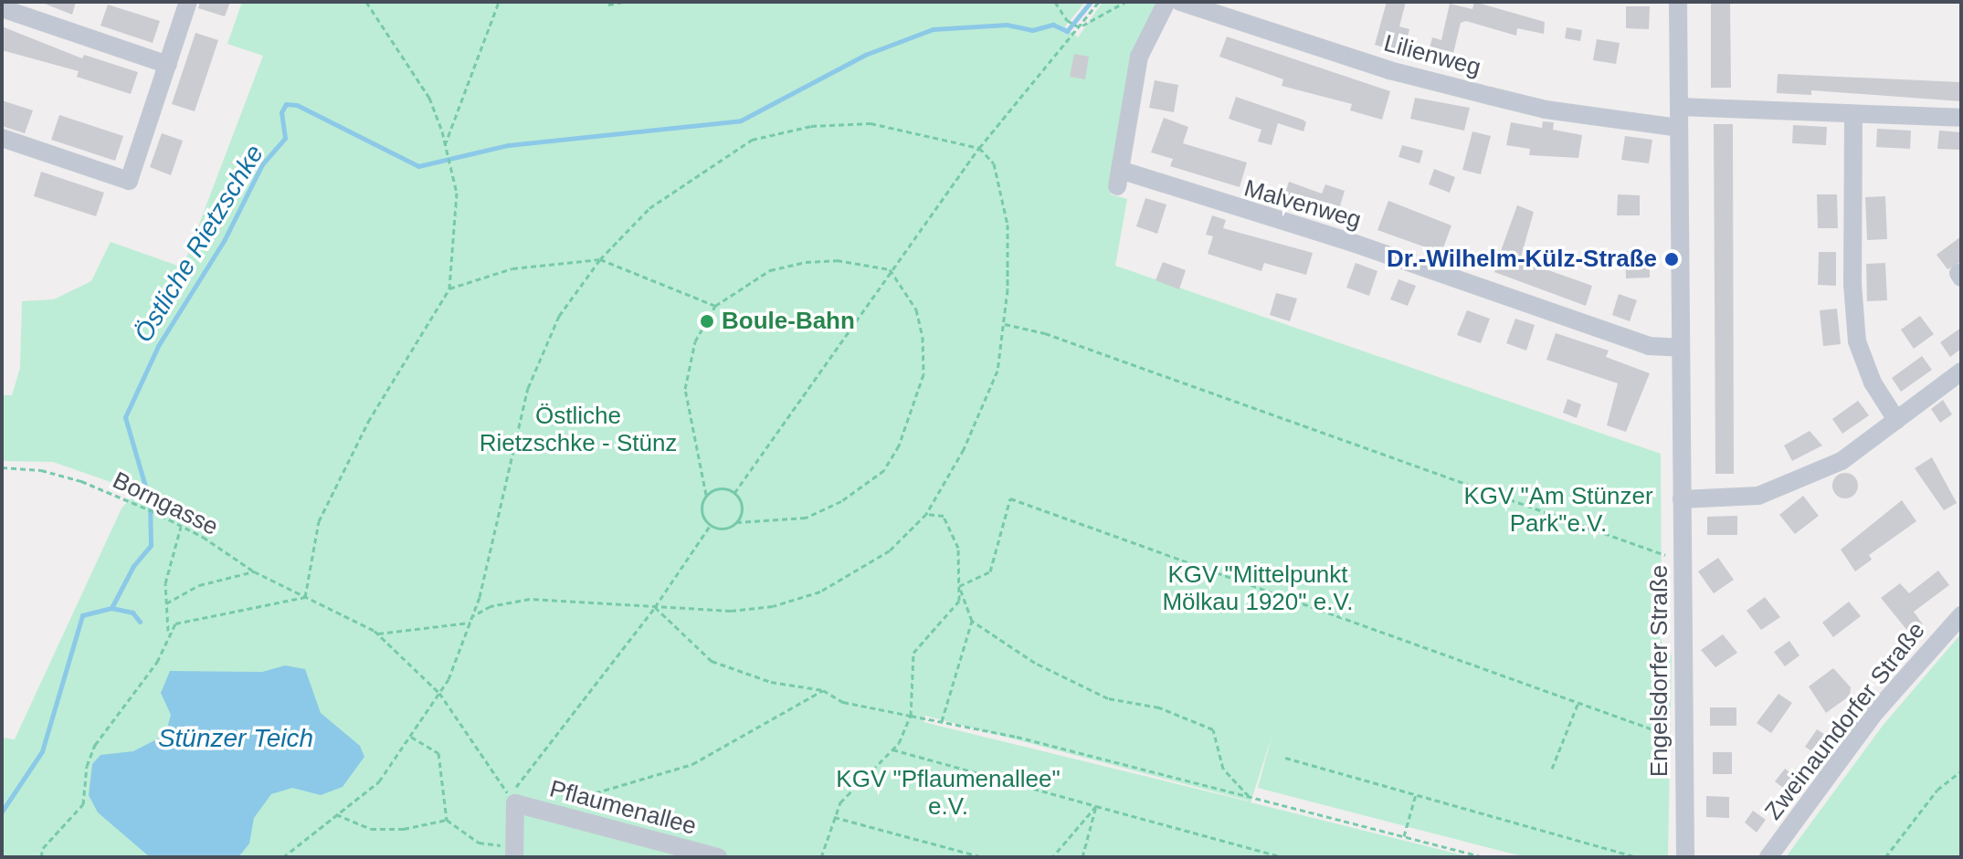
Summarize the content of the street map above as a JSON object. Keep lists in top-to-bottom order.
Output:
{
  "streets": {
    "street": [
      "Lilienweg",
      "Malvenweg",
      "Engelsdorfer Straße",
      "Zweinaundorfer Straße",
      "Pflaumenallee"
    ],
    "path": ["Borngasse"]
  },
  "crossings": [
    ["Lilienweg", "Engelsdorfer Straße"],
    ["Malvenweg", "Engelsdorfer Straße"],
    ["Borngasse", "Pflaumenallee"]
  ],
  "water": ["Östliche Rietzschke", "Stünzer Teich"],
  "parks": [
    "Östliche Rietzschke - Stünz",
    "KGV \"Am Stünzer Park\"e.V.",
    "KGV \"Mittelpunkt Mölkau 1920\" e.V.",
    "KGV \"Pflaumenallee\" e.V."
  ],
  "places": ["Dr.-Wilhelm-Külz-Straße", "Boule-Bahn"]
}
